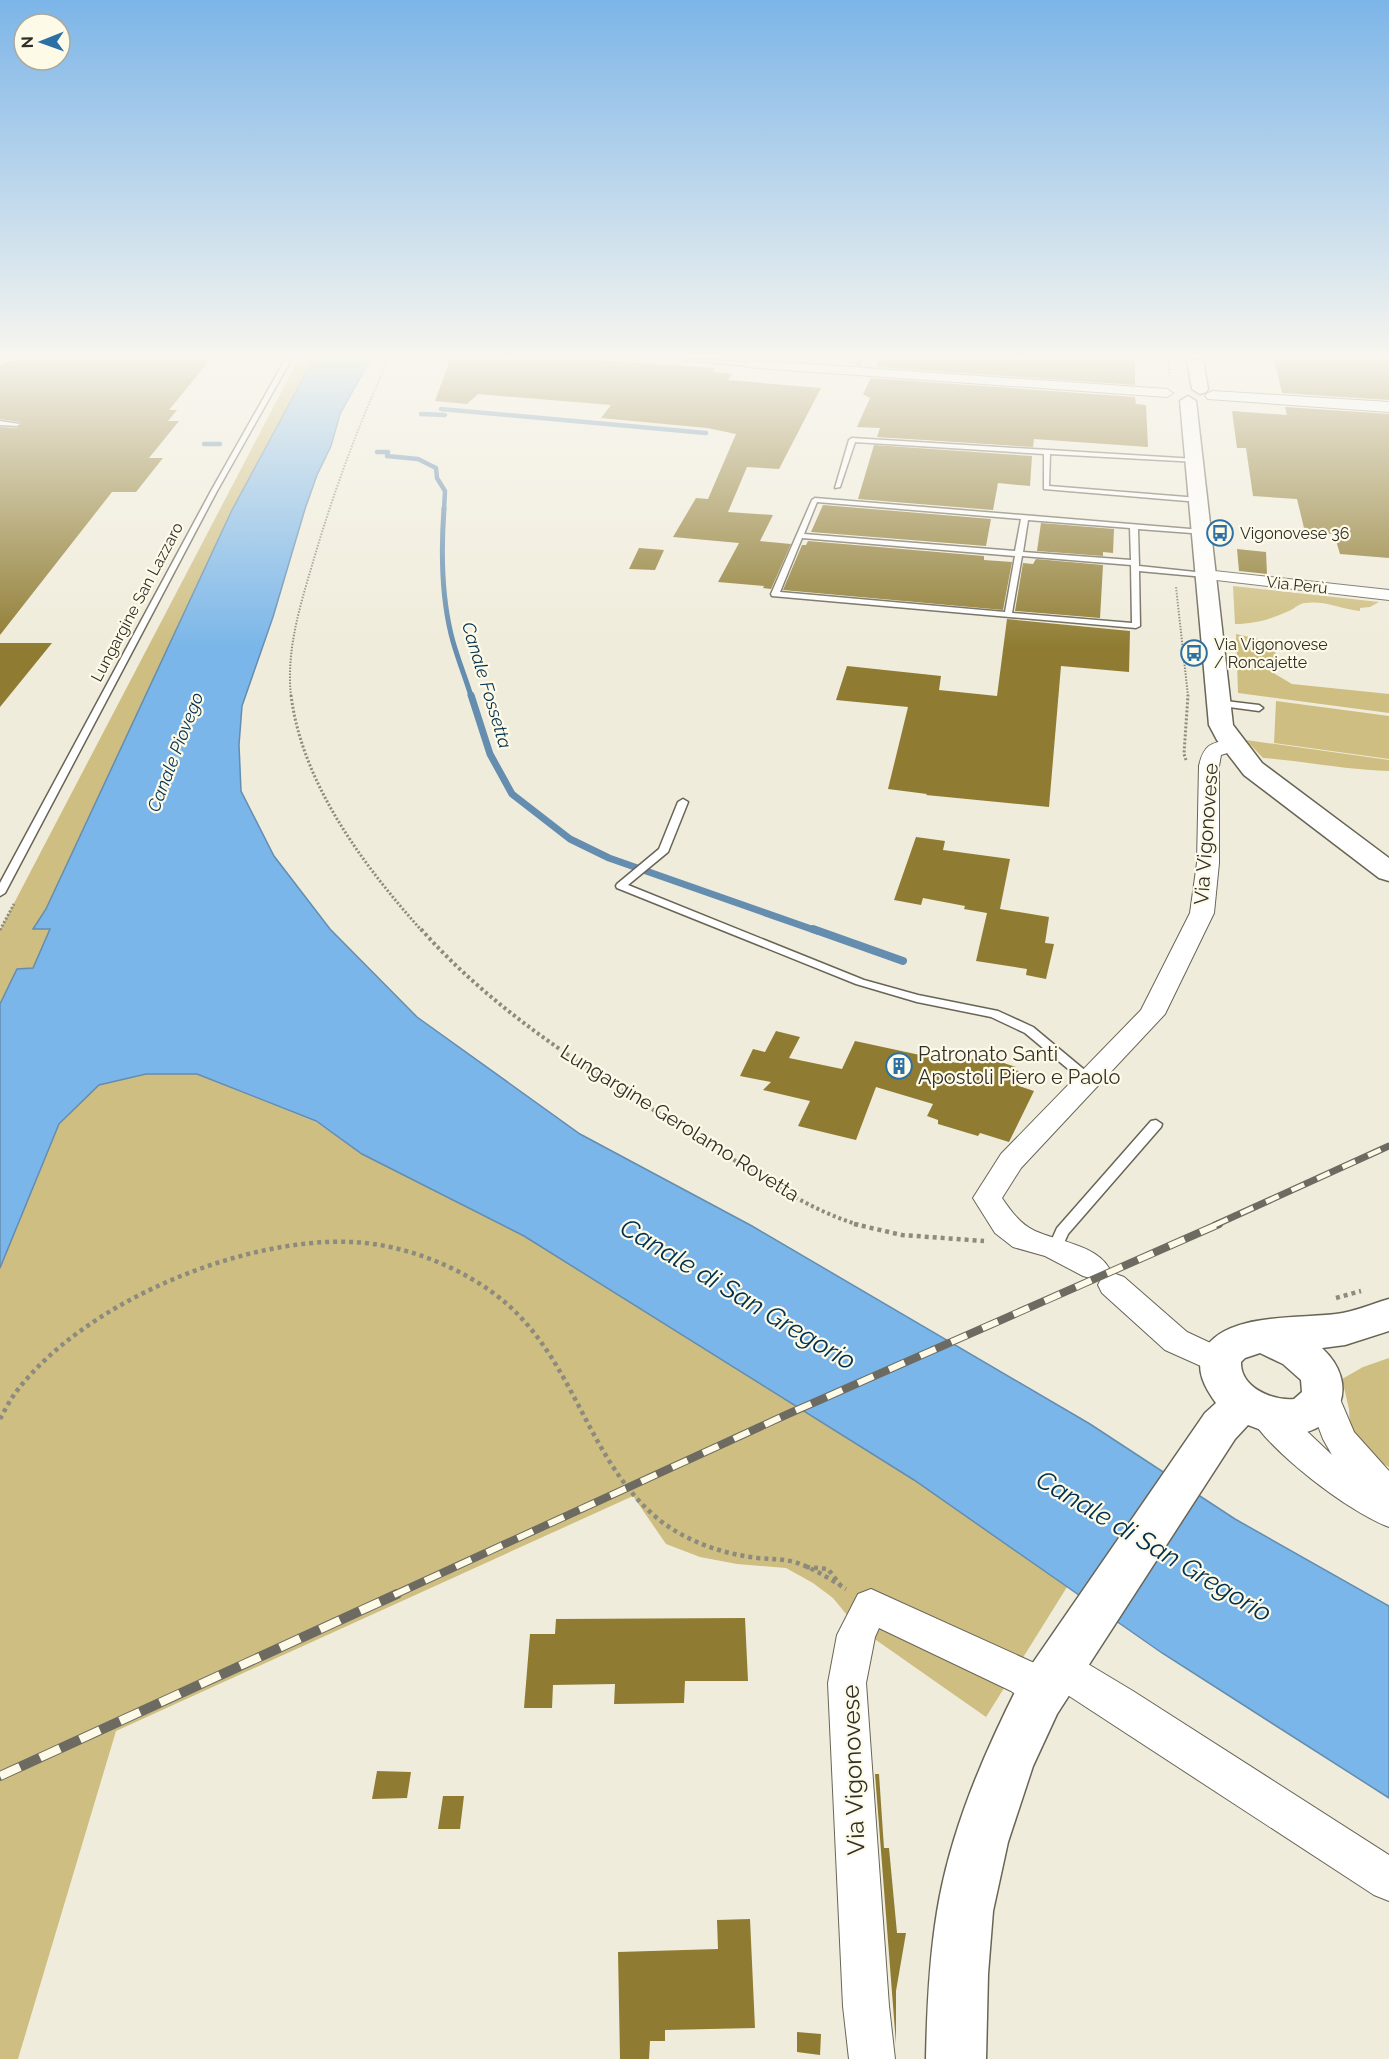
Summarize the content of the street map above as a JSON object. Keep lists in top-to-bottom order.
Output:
{
  "streets": {
    "main road": ["Via Vigonovese"],
    "street": ["Via Perù"],
    "lane": ["Lungargine San Lazzaro"],
    "path": ["Lungargine Gerolamo Rovetta"]
  },
  "crossings": [
    ["Via Perù", "Via Vigonovese"],
    ["Via Vigonovese", "Lungargine Gerolamo Rovetta"]
  ],
  "water": ["Canale Fossetta", "Canale Piovego", "Canale di San Gregorio"],
  "places": {
    "bus stop": ["Vigonovese 36", "Via Vigonovese / Roncajette"],
    "building": ["Patronato Santi Apostoli Piero e Paolo"]
  },
  "north": "left"
}
